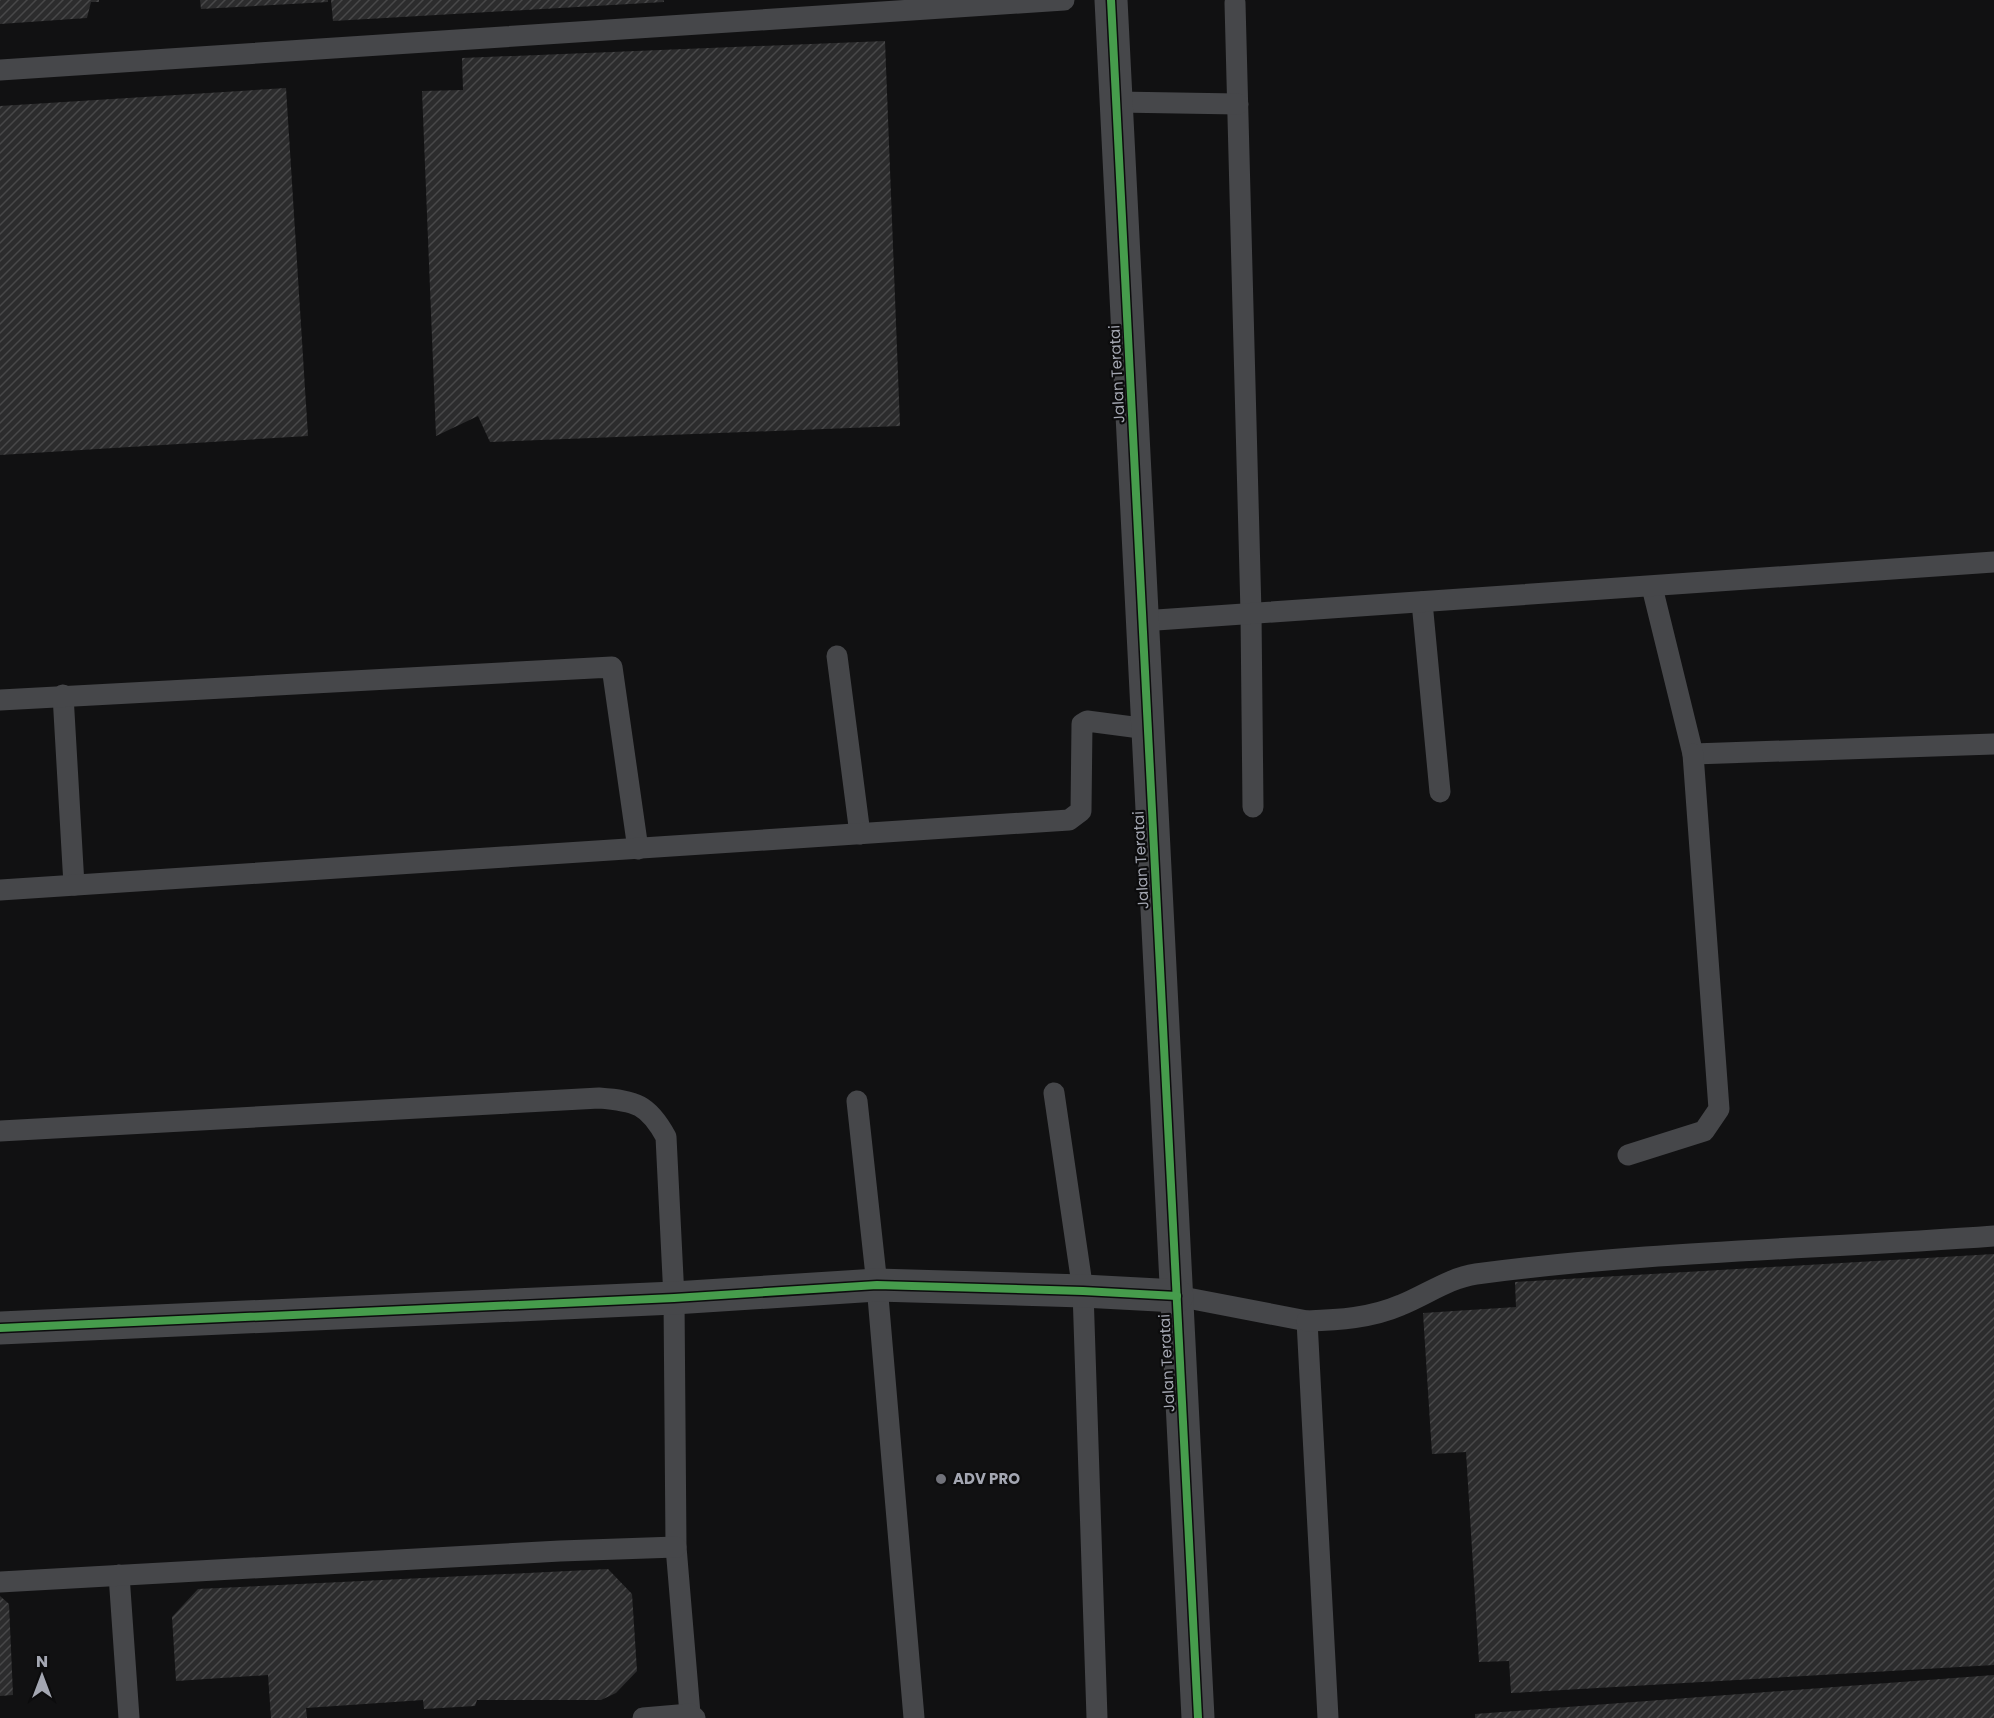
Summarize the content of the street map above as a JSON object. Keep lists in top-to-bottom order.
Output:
{
  "streets": {
    "street": ["Jalan Teratai"]
  },
  "places": ["ADV PRO"],
  "north": "top"
}
